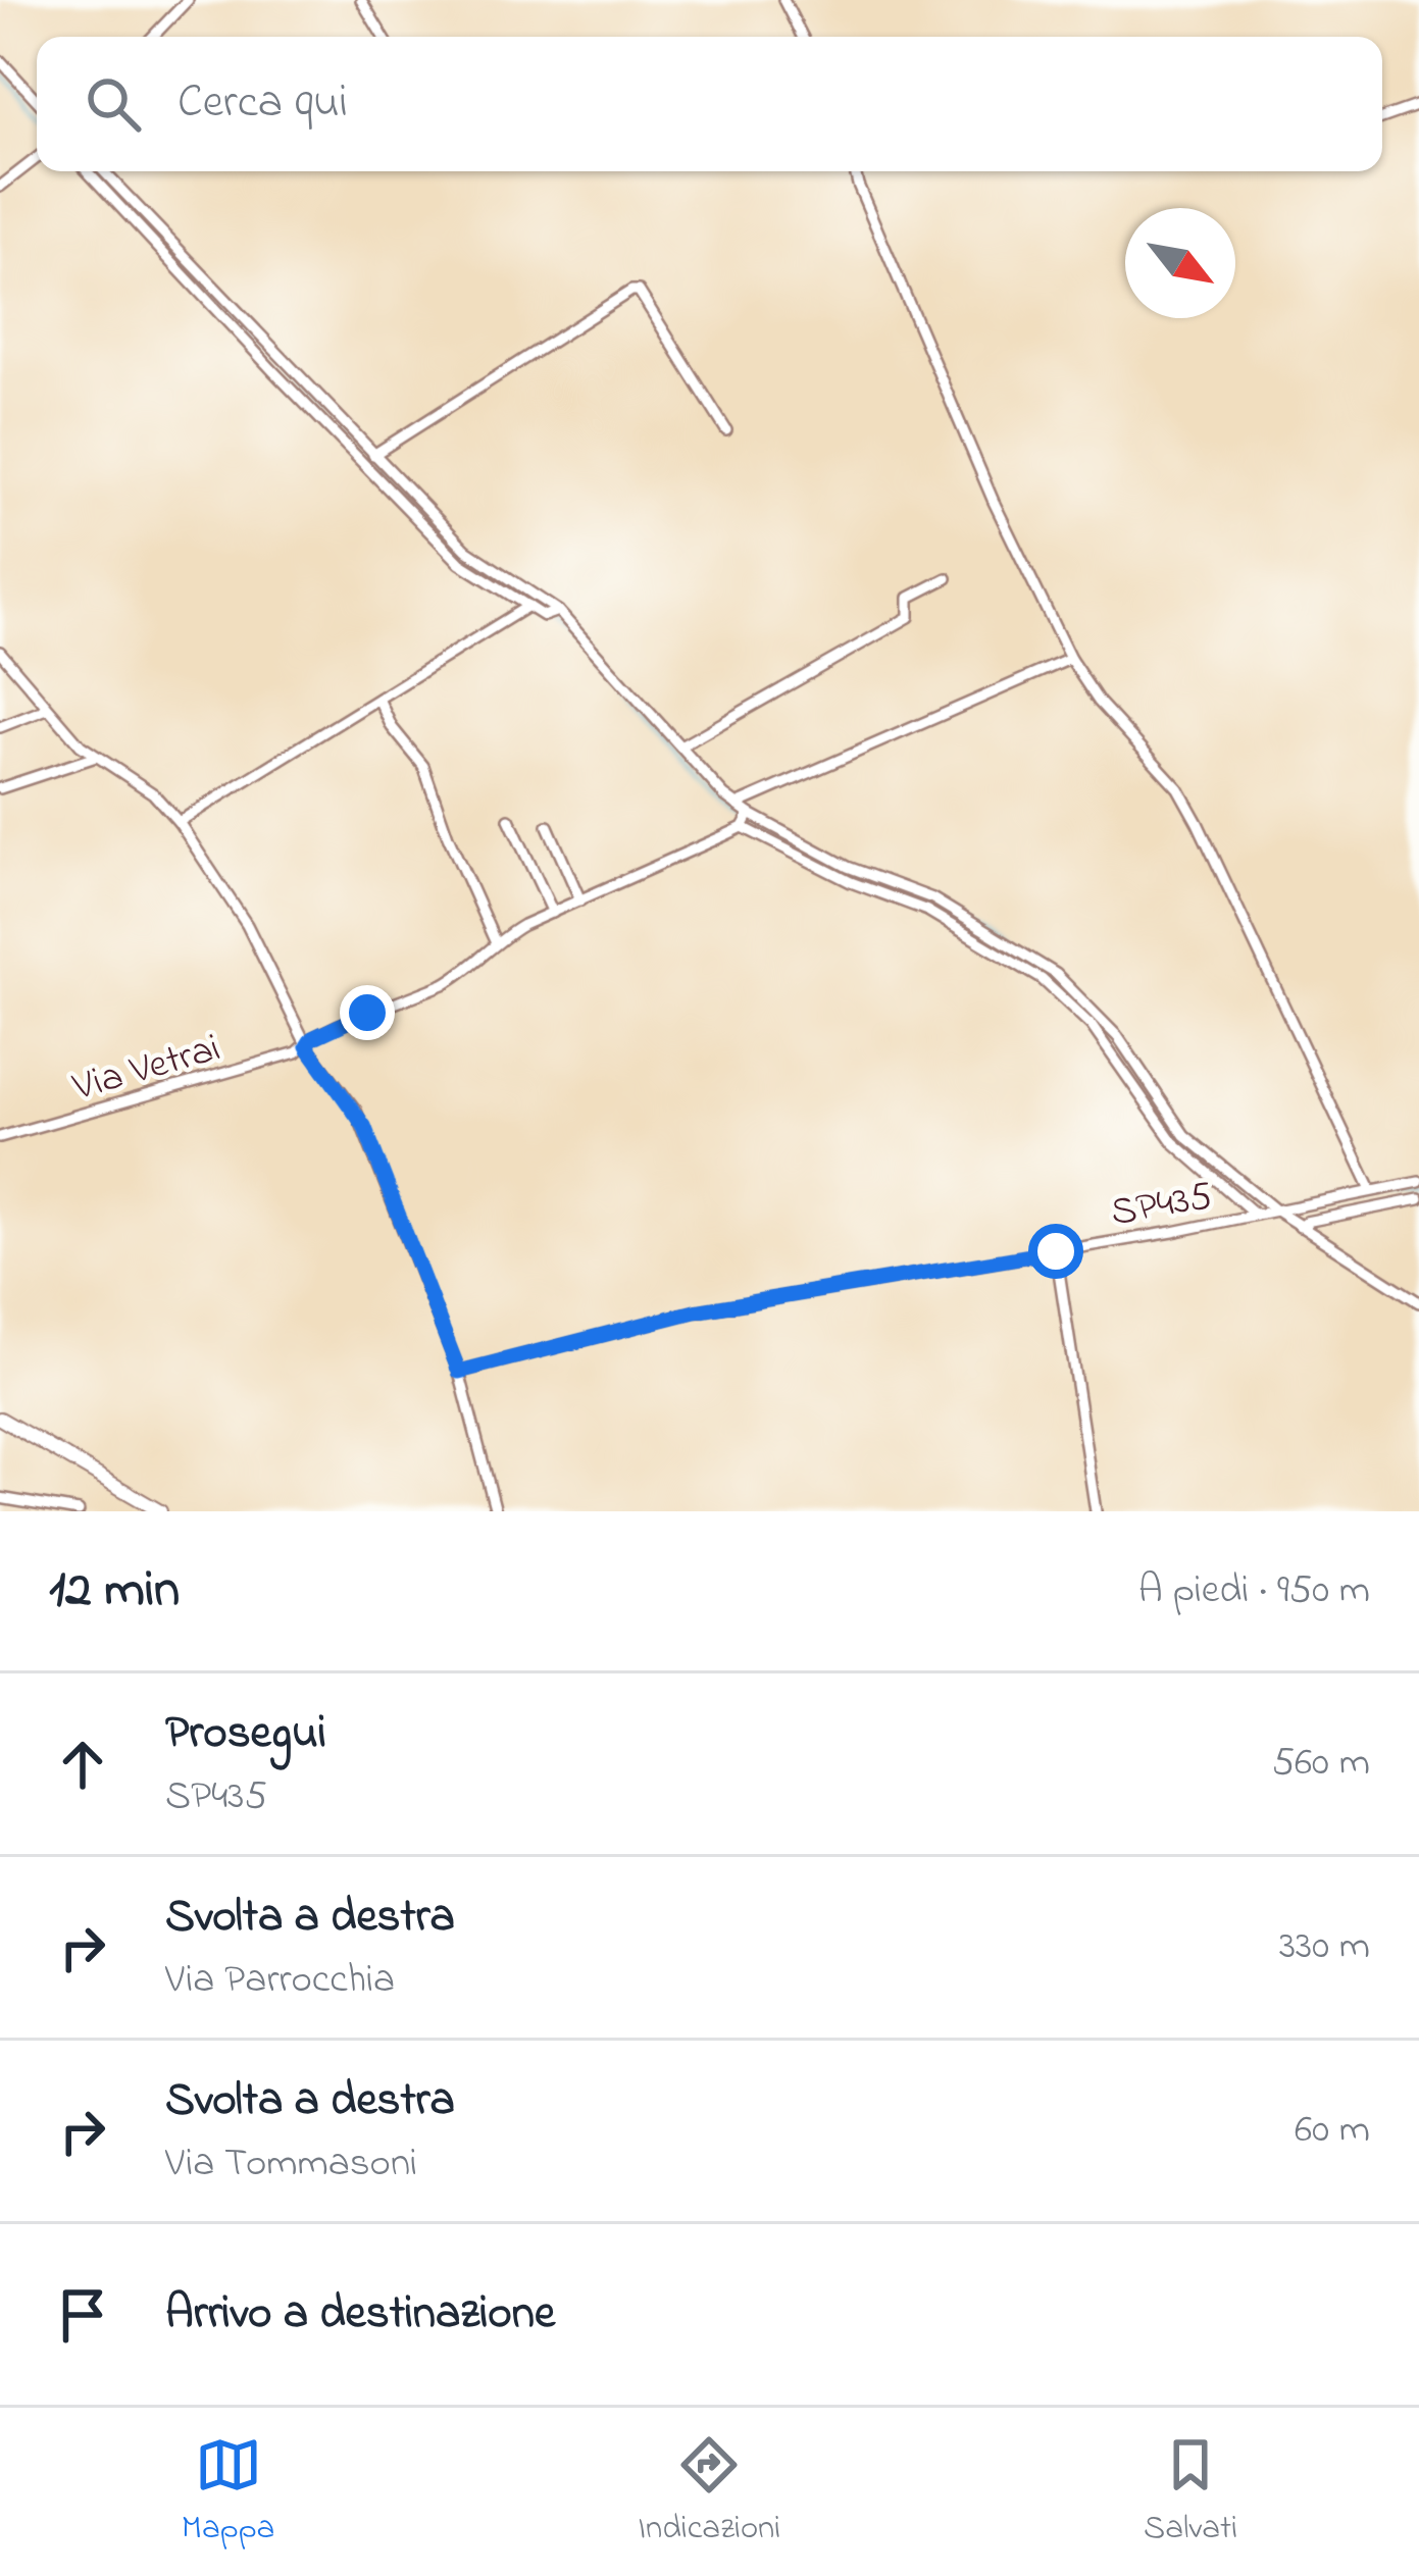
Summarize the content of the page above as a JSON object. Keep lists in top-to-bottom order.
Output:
{
  "streets": {
    "street": ["Via Vetrai", "SP435"]
  },
  "north": "bottom right",
  "page": {
    "search": "Cerca qui",
    "heading": ["12 min", "A piedi · 950 m"],
    "list": [
      ["Prosegui", "SP435", "560 m"],
      ["Svolta a destra", "Via Parrocchia", "330 m"],
      ["Svolta a destra", "Via Tommasoni", "60 m"],
      "Arrivo a destinazione"
    ],
    "nav": ["Mappa", "Indicazioni", "Salvati"]
  }
}
